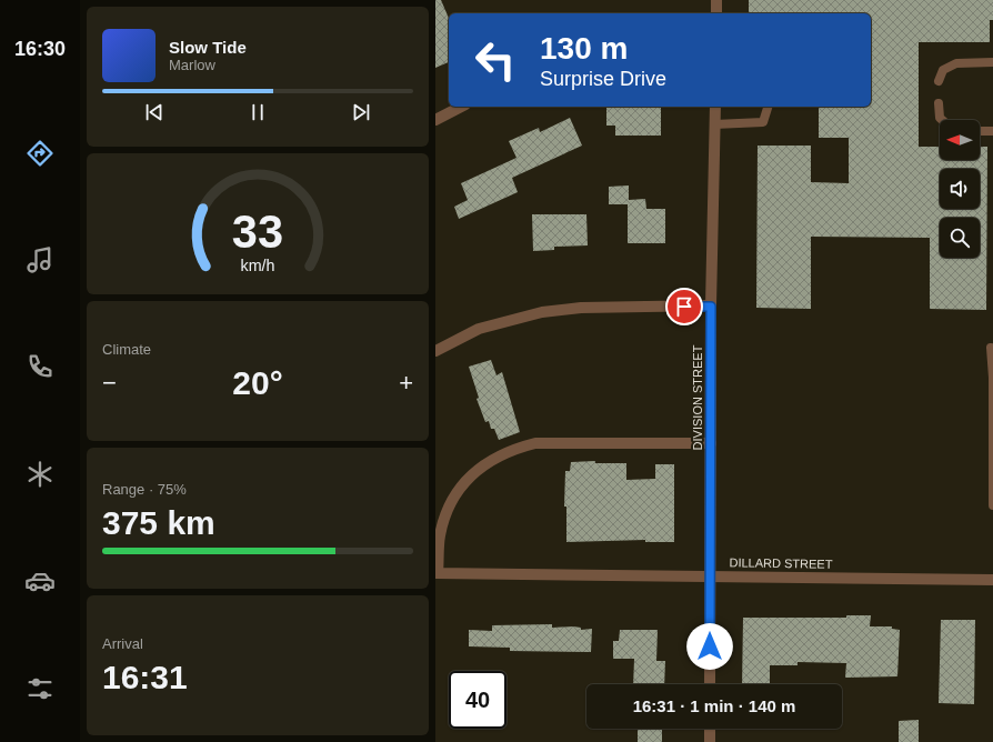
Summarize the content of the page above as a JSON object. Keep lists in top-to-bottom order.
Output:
{
  "streets": {
    "street": ["DIVISION STREET", "DILLARD STREET"]
  },
  "crossings": [
    ["DIVISION STREET", "DILLARD STREET"]
  ],
  "north": "left",
  "page": {
    "tabs": "16:30",
    "turn": ["130 m", "Surprise Drive"],
    "song": ["Slow Tide", "Marlow"],
    "tile": [
      "Climate",
      ["Range · 75%", "375 km"],
      ["Arrival", "16:31"]
    ],
    "heat": ["−", "20°", "+"],
    "limit": "40",
    "trip": "16:31 · 1 min · 140 m",
    "gauge": ["33", "km/h"]
  }
}
